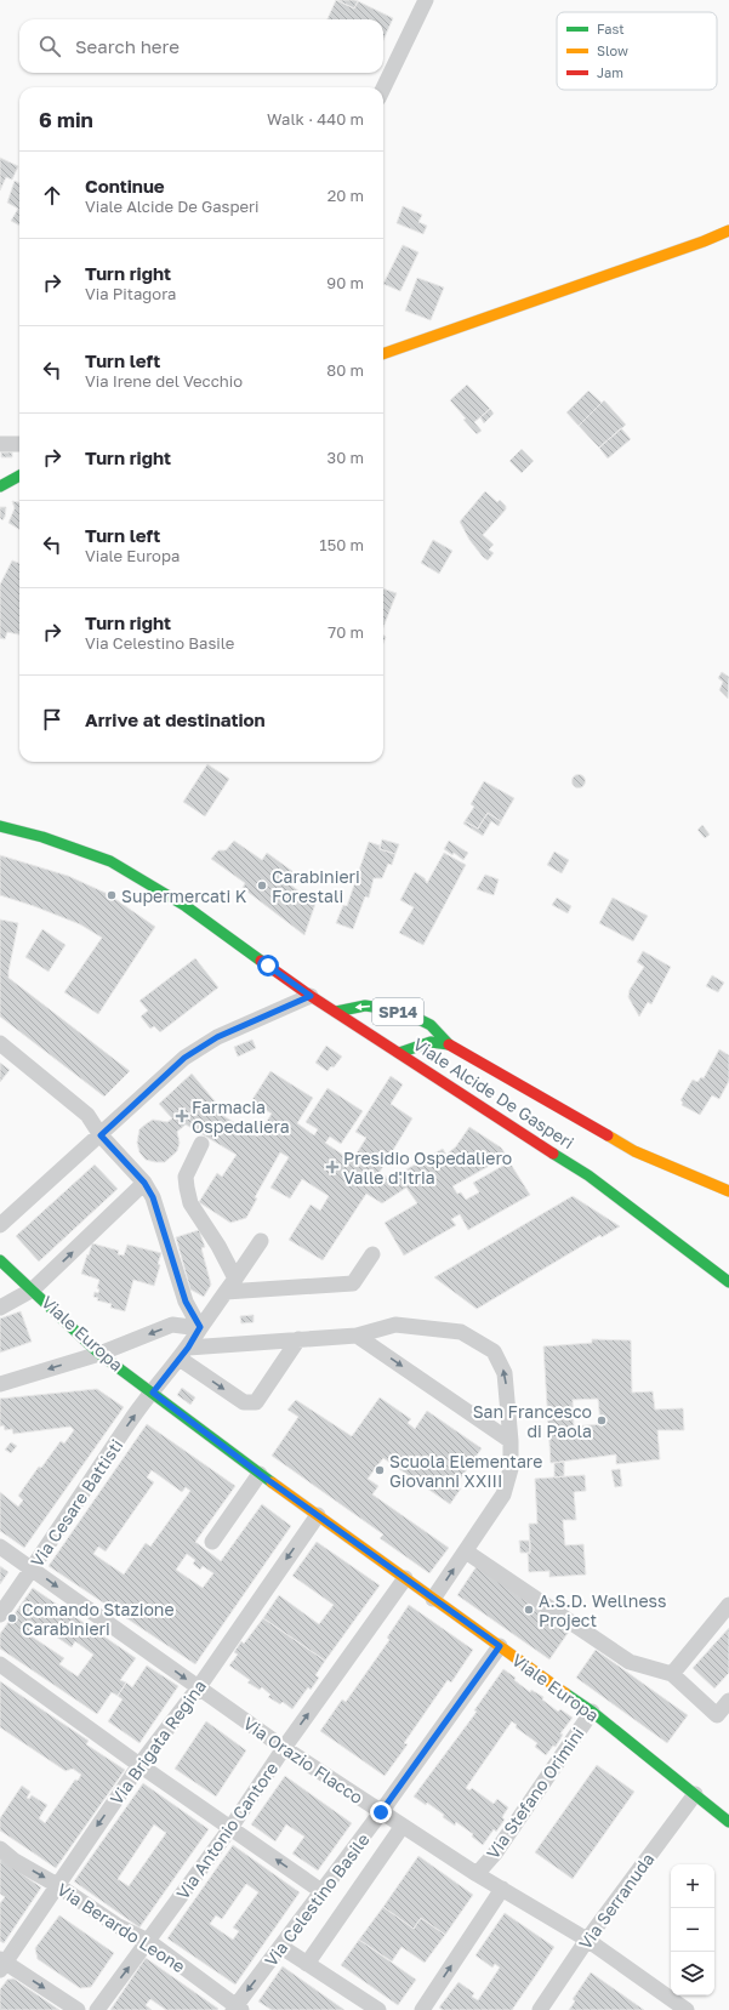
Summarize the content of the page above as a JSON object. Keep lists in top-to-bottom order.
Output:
{
  "streets": {
    "main road": ["SP14", "Viale Alcide De Gasperi", "Viale Europa"],
    "street": [
      "Via Cesare Battisti",
      "Via Brigata Regina",
      "Via Orazio Flacco",
      "Via Stefano Orimini",
      "Via Antonio Cantore",
      "Via Celestino Basile",
      "Via Serranuda",
      "Via Berardo Leone"
    ]
  },
  "crossings": [
    ["SP14", "Viale Alcide De Gasperi"],
    ["Viale Europa", "Via Cesare Battisti"],
    ["Viale Europa", "Via Brigata Regina"],
    ["Viale Europa", "Via Stefano Orimini"],
    ["Viale Europa", "Via Antonio Cantore"],
    ["Viale Europa", "Via Celestino Basile"],
    ["Viale Europa", "Via Serranuda"],
    ["Via Cesare Battisti", "Via Orazio Flacco"],
    ["Via Brigata Regina", "Via Orazio Flacco"],
    ["Via Brigata Regina", "Via Berardo Leone"],
    ["Via Orazio Flacco", "Via Stefano Orimini"],
    ["Via Orazio Flacco", "Via Antonio Cantore"],
    ["Via Orazio Flacco", "Via Celestino Basile"],
    ["Via Orazio Flacco", "Via Serranuda"],
    ["Via Antonio Cantore", "Via Berardo Leone"],
    ["Via Celestino Basile", "Via Berardo Leone"]
  ],
  "one_way": ["Via Brigata Regina", "Via Antonio Cantore"],
  "places": {
    "other": [
      "Carabinieri Forestali",
      "Supermercati K",
      "San Francesco di Paola",
      "Scuola Elementare Giovanni XXIII",
      "A.S.D. Wellness Project",
      "Comando Stazione Carabinieri"
    ],
    "health": ["Farmacia Ospedaliera", "Presidio Ospedaliero Valle d'Itria"]
  },
  "legend": ["Fast", "Slow", "Jam"],
  "page": {
    "search": "Search here",
    "heading": ["6 min", "Walk · 440 m"],
    "list": [
      ["Continue", "Viale Alcide De Gasperi", "20 m"],
      ["Turn right", "Via Pitagora", "90 m"],
      ["Turn left", "Via Irene del Vecchio", "80 m"],
      ["Turn right", "30 m"],
      ["Turn left", "Viale Europa", "150 m"],
      ["Turn right", "Via Celestino Basile", "70 m"],
      "Arrive at destination"
    ],
    "map_buttons": ["+", "−"]
  }
}
